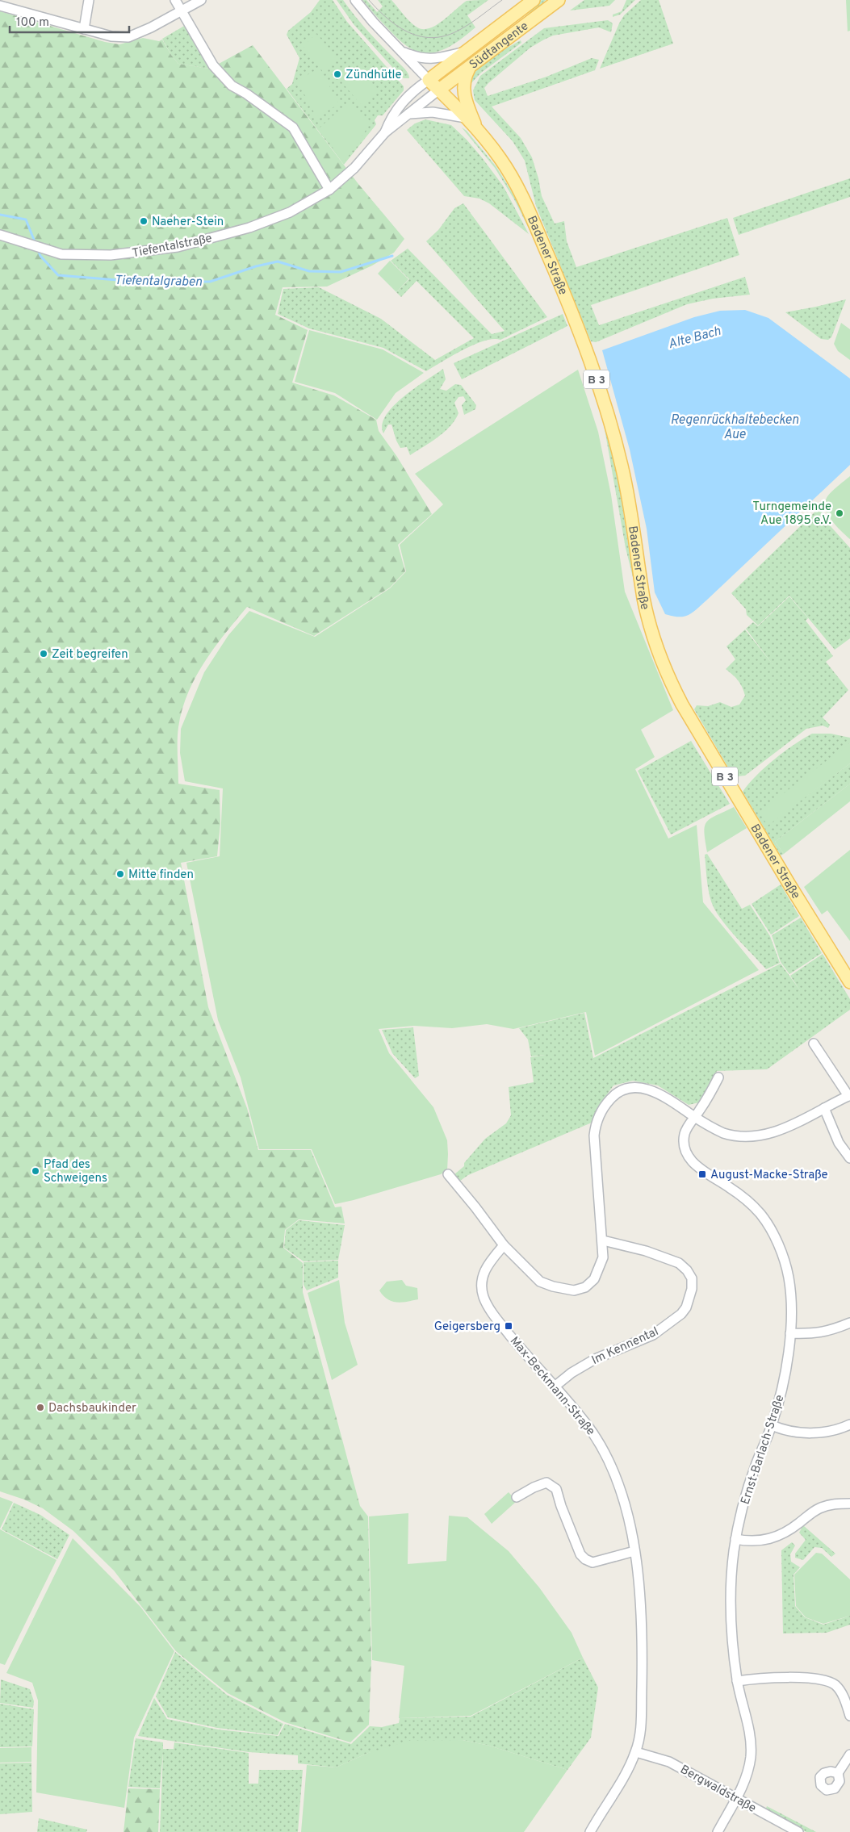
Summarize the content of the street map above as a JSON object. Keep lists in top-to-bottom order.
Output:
{
  "streets": {
    "main road": ["Südtangente", "Badener Straße", "B 3"],
    "street": [
      "Tiefentalstraße",
      "Im Kennental",
      "Max-Beckmann-Straße",
      "Ernst-Barlach-Straße",
      "Bergwaldstraße"
    ]
  },
  "crossings": [
    ["Südtangente", "Tiefentalstraße"],
    ["Südtangente", "Badener Straße"],
    ["Tiefentalstraße", "Badener Straße"],
    ["Im Kennental", "Max-Beckmann-Straße"],
    ["Max-Beckmann-Straße", "Bergwaldstraße"],
    ["Ernst-Barlach-Straße", "Bergwaldstraße"]
  ],
  "water": ["Tiefentalgraben", "Alte Bach", "Regenrückhaltebecken Aue"],
  "places": {
    "other": [
      "Zündhütle",
      "Naeher-Stein",
      "Turngemeinde Aue 1895 e.V.",
      "Zeit begreifen",
      "Mitte finden",
      "Pfad des Schweigens",
      "Dachsbaukinder"
    ],
    "transit": ["August-Macke-Straße", "Geigersberg"]
  },
  "scale_bar": "100 m"
}
